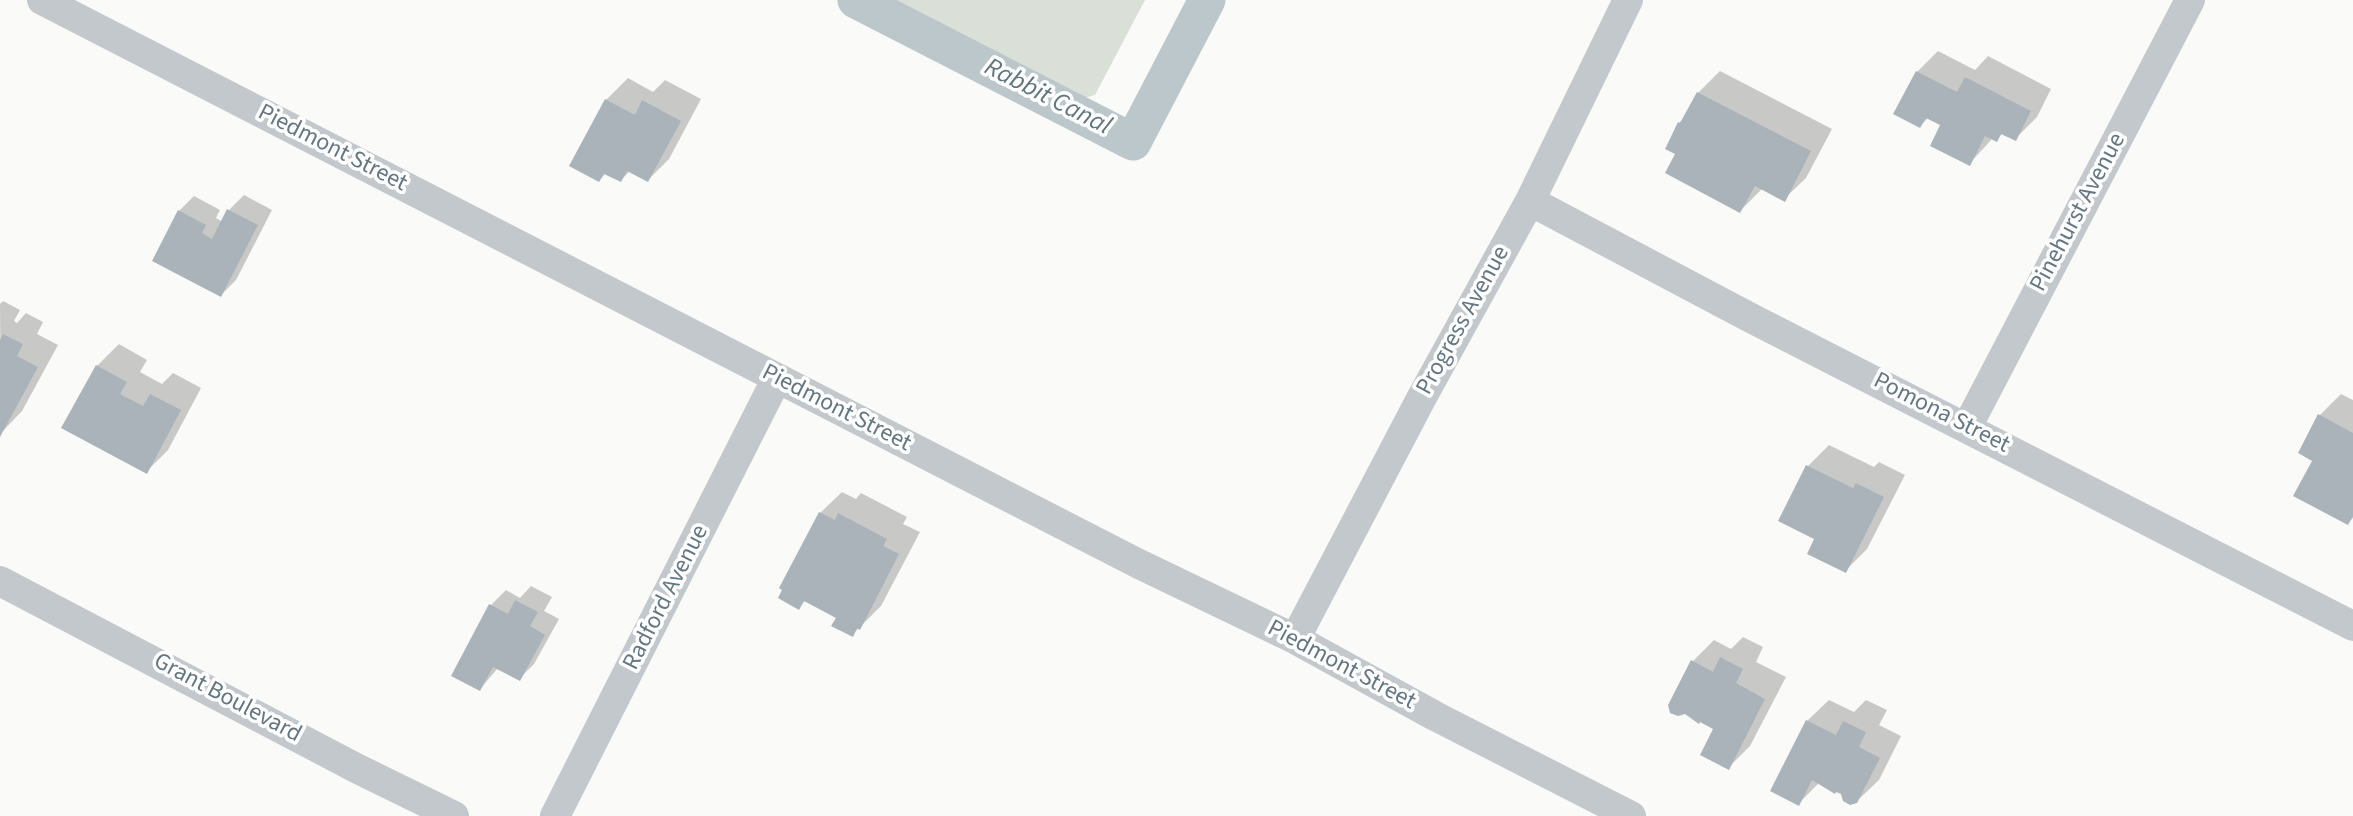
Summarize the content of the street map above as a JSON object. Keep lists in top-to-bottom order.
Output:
{
  "streets": {
    "street": [
      "Piedmont Street",
      "Pinehurst Avenue",
      "Progress Avenue",
      "Pomona Street",
      "Radford Avenue",
      "Grant Boulevard"
    ]
  },
  "crossings": [
    ["Piedmont Street", "Progress Avenue"],
    ["Piedmont Street", "Radford Avenue"],
    ["Pinehurst Avenue", "Pomona Street"],
    ["Progress Avenue", "Pomona Street"]
  ],
  "water": ["Rabbit Canal"]
}
